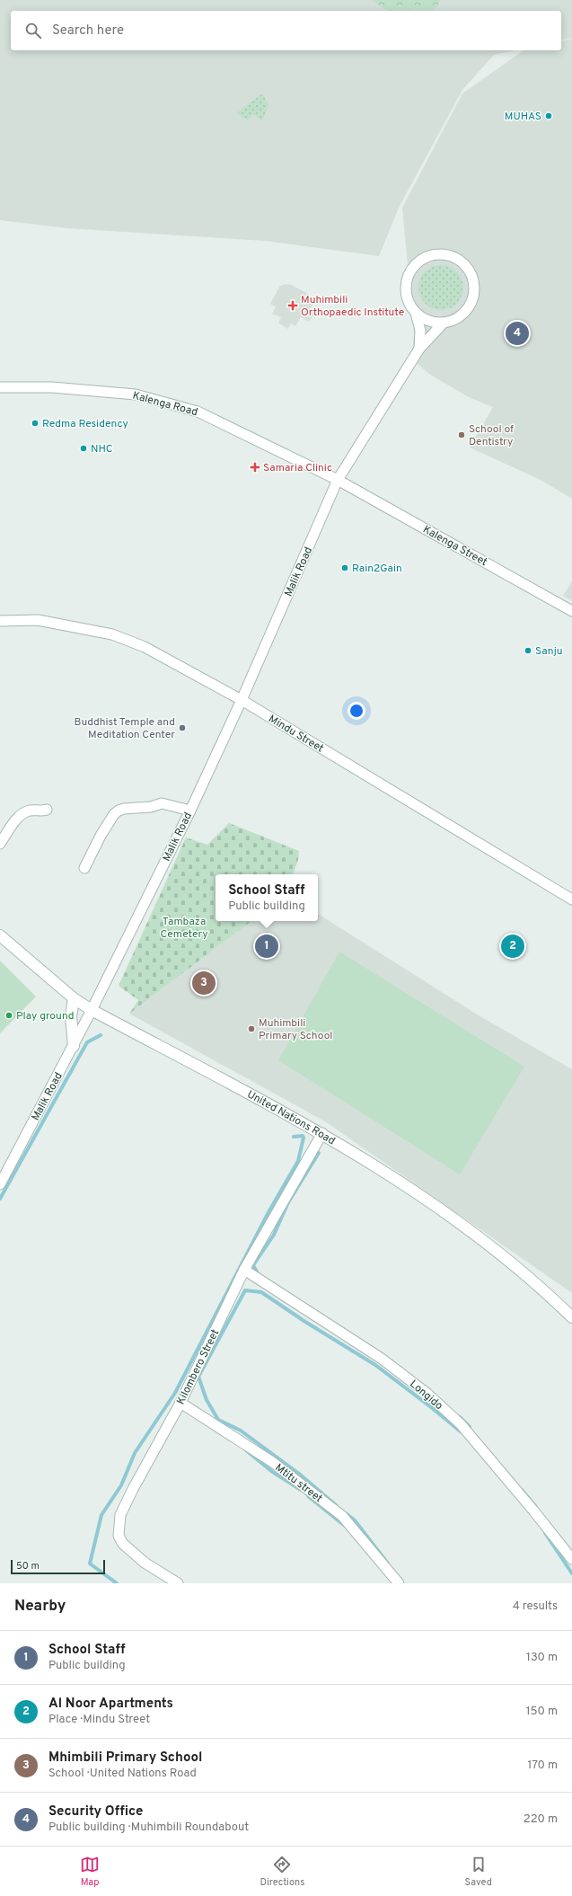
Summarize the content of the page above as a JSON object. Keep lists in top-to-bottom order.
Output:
{
  "streets": {
    "street": [
      "Kalenga Road",
      "Kalenga Street",
      "Malik Road",
      "Mindu Street",
      "United Nations Road",
      "Kilombero Street",
      "Longido",
      "Mtitu street"
    ]
  },
  "crossings": [
    ["Kalenga Road", "Kalenga Street"],
    ["Kalenga Road", "Malik Road"],
    ["Kalenga Street", "Malik Road"],
    ["Malik Road", "Mindu Street"],
    ["Malik Road", "United Nations Road"],
    ["United Nations Road", "Kilombero Street"],
    ["Kilombero Street", "Longido"],
    ["Kilombero Street", "Mtitu street"]
  ],
  "parks": ["Tambaza Cemetery"],
  "places": {
    "other": [
      "MUHAS",
      "Redma Residency",
      "School of Dentistry",
      "NHC",
      "Rain2Gain",
      "Sanju",
      "Buddhist Temple and Meditation Center",
      "Play ground",
      "Muhimbili Primary School"
    ],
    "health": ["Muhimbili Orthopaedic Institute", "Samaria Clinic"]
  },
  "scale_bar": "50 m",
  "page": {
    "search": "Search here",
    "pins": [
      "4",
      "1",
      "2",
      "3"
    ],
    "popup": ["School Staff", "Public building"],
    "scale": "50 m",
    "heading": ["Nearby", "4 results"],
    "list": [
      {
        "mark": "1",
        "name": "School Staff",
        "note": "Public building",
        "value": "130 m"
      },
      {
        "mark": "2",
        "name": "Al Noor Apartments",
        "note": "Place · Mindu Street",
        "value": "150 m"
      },
      {
        "mark": "3",
        "name": "Mhimbili Primary School",
        "note": "School · United Nations Road",
        "value": "170 m"
      },
      {
        "mark": "4",
        "name": "Security Office",
        "note": "Public building · Muhimbili Roundabout",
        "value": "220 m"
      }
    ],
    "nav": ["Map", "Directions", "Saved"]
  }
}
